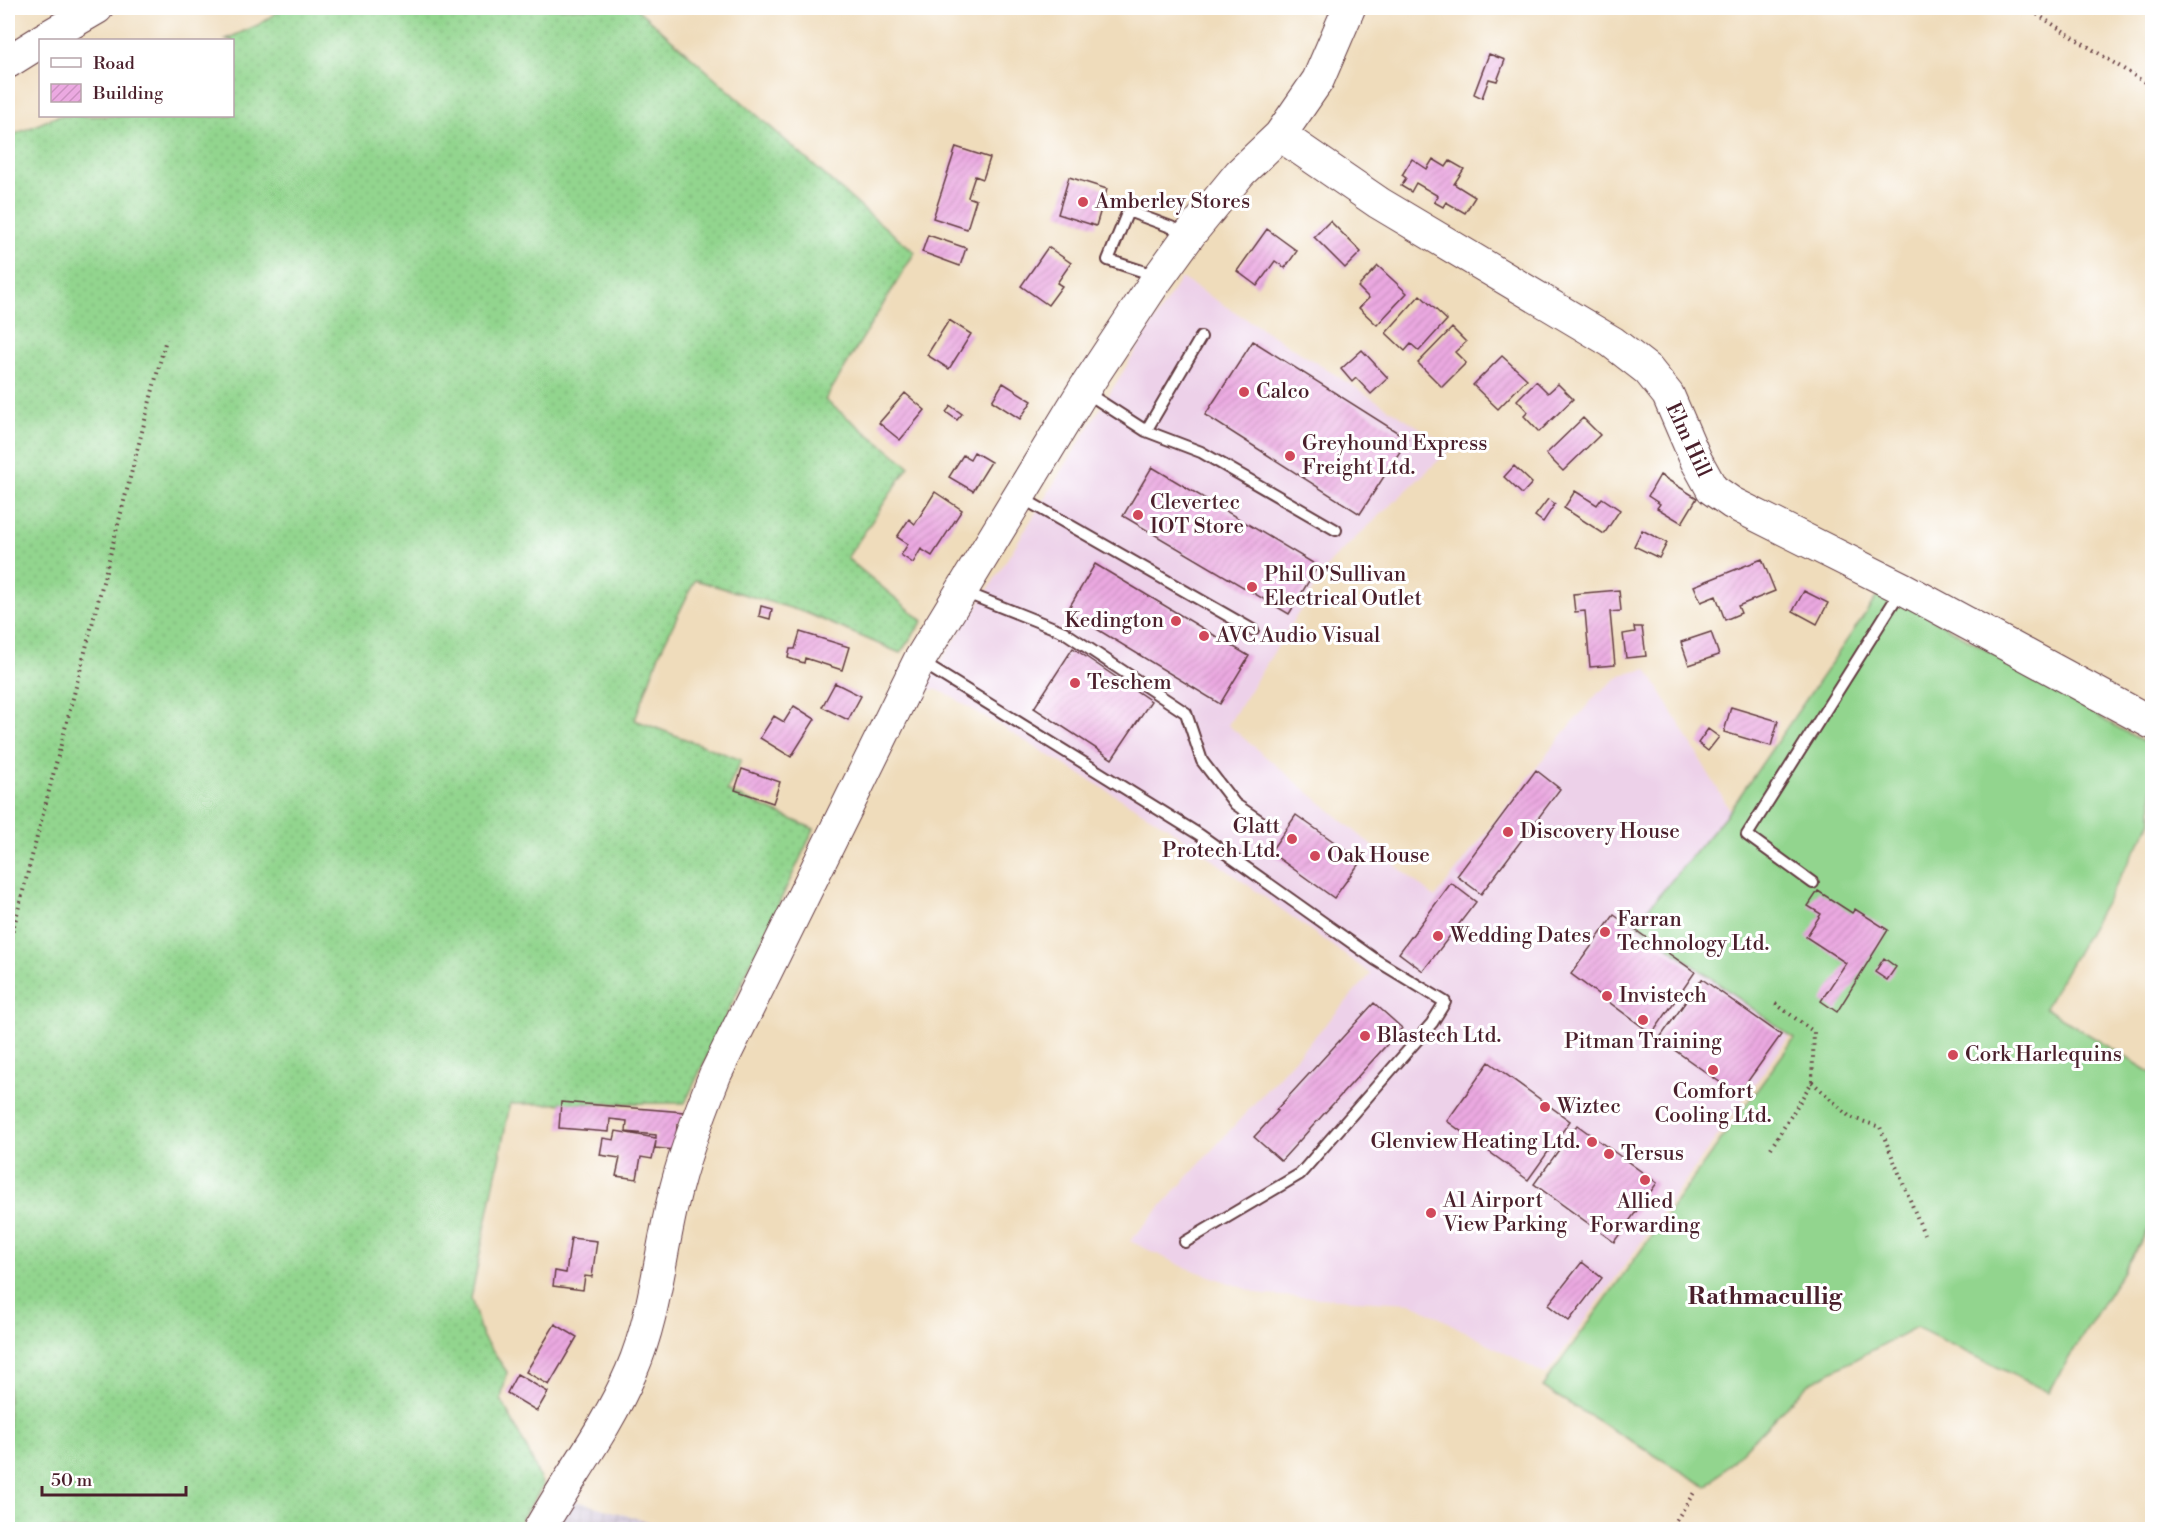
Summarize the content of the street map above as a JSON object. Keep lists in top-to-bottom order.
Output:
{
  "streets": {
    "street": ["Elm Hill"]
  },
  "districts": ["Rathmacullig"],
  "places": [
    "Amberley Stores",
    "Calco",
    "Greyhound Express Freight Ltd.",
    "Clevertec IOT Store",
    "Phil O'Sullivan Electrical Outlet",
    "Kedington",
    "AVC Audio Visual",
    "Teschem",
    "Discovery House",
    "Glatt Protech Ltd.",
    "Oak House",
    "Farran Technology Ltd.",
    "Wedding Dates",
    "Invistech",
    "Pitman Training",
    "Blastech Ltd.",
    "Cork Harlequins",
    "Comfort Cooling Ltd.",
    "Wiztec",
    "Glenview Heating Ltd.",
    "Tersus",
    "Allied Forwarding",
    "A1 Airport View Parking"
  ],
  "legend": ["Road", "Building"],
  "scale_bar": "50 m"
}
